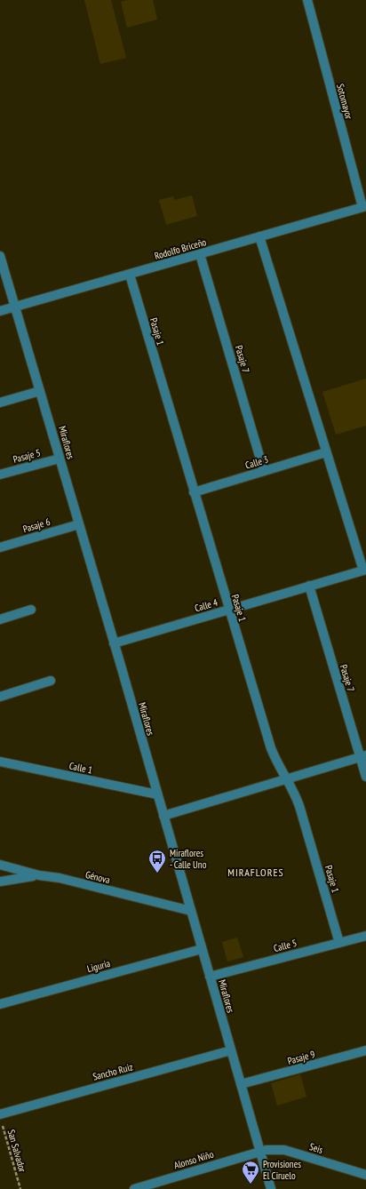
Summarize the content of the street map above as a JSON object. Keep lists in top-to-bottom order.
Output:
{
  "streets": {
    "street": [
      "Sotomayor",
      "Rodolfo Briceño",
      "Pasaje 1",
      "Pasaje 7",
      "Miraflores",
      "Pasaje 5",
      "Calle 3",
      "Pasaje 6",
      "Calle 4",
      "Calle 1",
      "Génova",
      "Calle 5",
      "Liguria",
      "Pasaje 9",
      "Sancho Ruiz",
      "Seis",
      "Alonso Niño"
    ],
    "path": ["San Salvador"]
  },
  "crossings": [
    ["Sotomayor", "Rodolfo Briceño"],
    ["Rodolfo Briceño", "Pasaje 1"],
    ["Rodolfo Briceño", "Pasaje 7"],
    ["Rodolfo Briceño", "Miraflores"],
    ["Pasaje 1", "Calle 3"],
    ["Pasaje 1", "Calle 4"],
    ["Pasaje 1", "Calle 5"],
    ["Pasaje 7", "Calle 3"],
    ["Pasaje 7", "Calle 4"],
    ["Miraflores", "Pasaje 5"],
    ["Miraflores", "Pasaje 6"],
    ["Miraflores", "Calle 4"],
    ["Miraflores", "Calle 1"],
    ["Miraflores", "Génova"],
    ["Miraflores", "Calle 5"],
    ["Miraflores", "Liguria"],
    ["Miraflores", "Pasaje 9"],
    ["Miraflores", "Sancho Ruiz"],
    ["Miraflores", "Seis"],
    ["Miraflores", "Alonso Niño"],
    ["Sancho Ruiz", "San Salvador"],
    ["Seis", "Alonso Niño"]
  ],
  "districts": ["MIRAFLORES"],
  "places": {
    "bus stop": ["Miraflores - Calle Uno"],
    "supermarket": ["Provisiones El Ciruelo"]
  }
}
